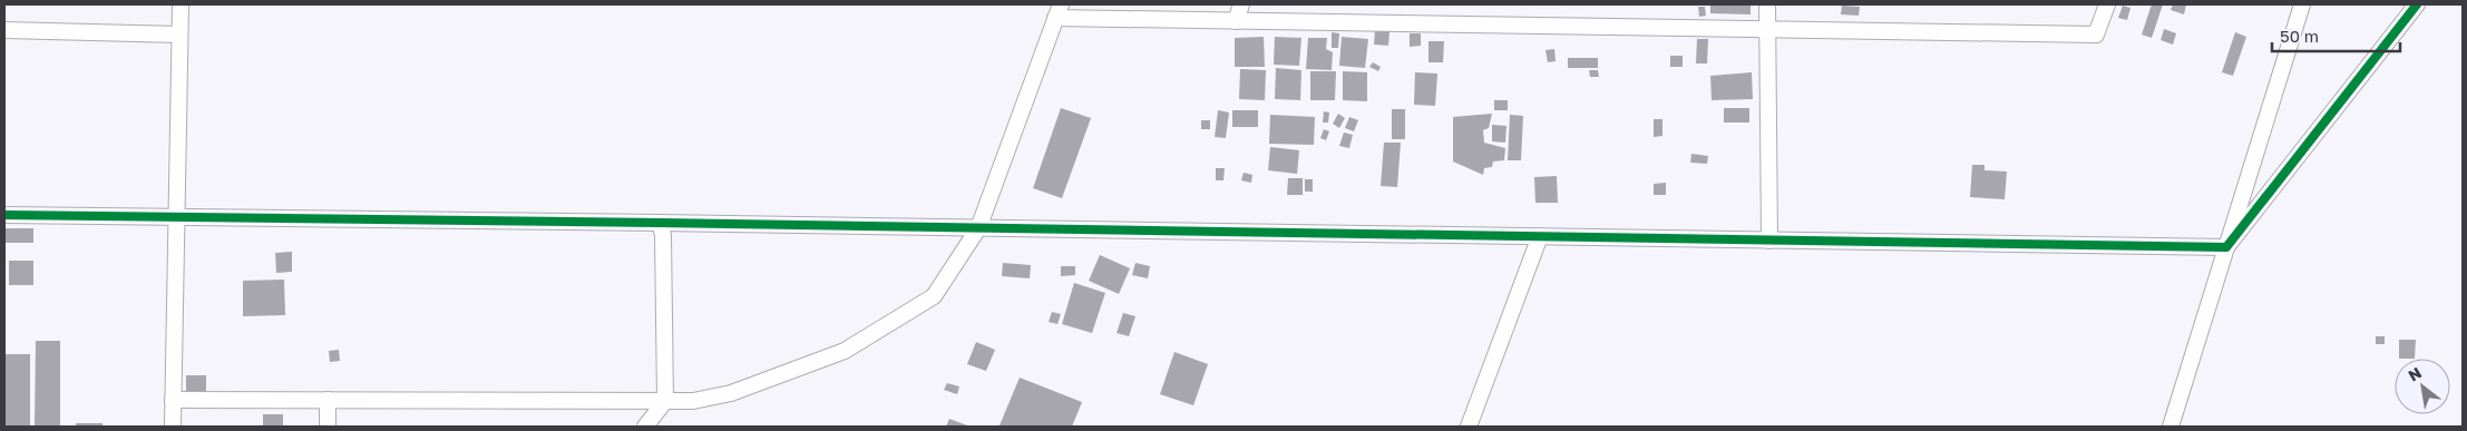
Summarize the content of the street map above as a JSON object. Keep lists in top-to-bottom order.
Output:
{
  "scale_bar": "50 m",
  "north": "top left"
}
